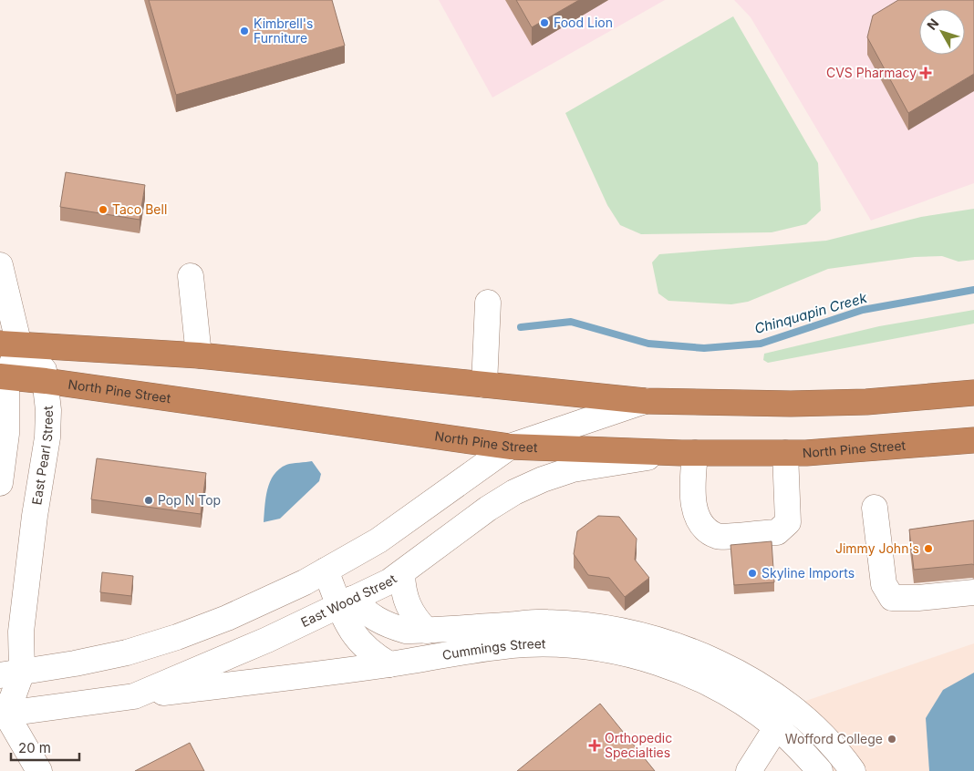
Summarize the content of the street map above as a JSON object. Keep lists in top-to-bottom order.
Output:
{
  "streets": {
    "highway": ["North Pine Street"],
    "street": ["East Pearl Street", "East Wood Street", "Cummings Street"]
  },
  "crossings": [
    ["North Pine Street", "East Pearl Street"],
    ["North Pine Street", "East Wood Street"],
    ["East Pearl Street", "East Wood Street"],
    ["East Wood Street", "Cummings Street"]
  ],
  "water": ["Chinquapin Creek"],
  "places": {
    "other": [
      "Food Lion",
      "Kimbrell's Furniture",
      "Taco Bell",
      "Pop N Top",
      "Jimmy John's",
      "Skyline Imports",
      "Wofford College"
    ],
    "health": ["CVS Pharmacy", "Orthopedic Specialties"]
  },
  "scale_bar": "20 m",
  "north": "top left"
}
